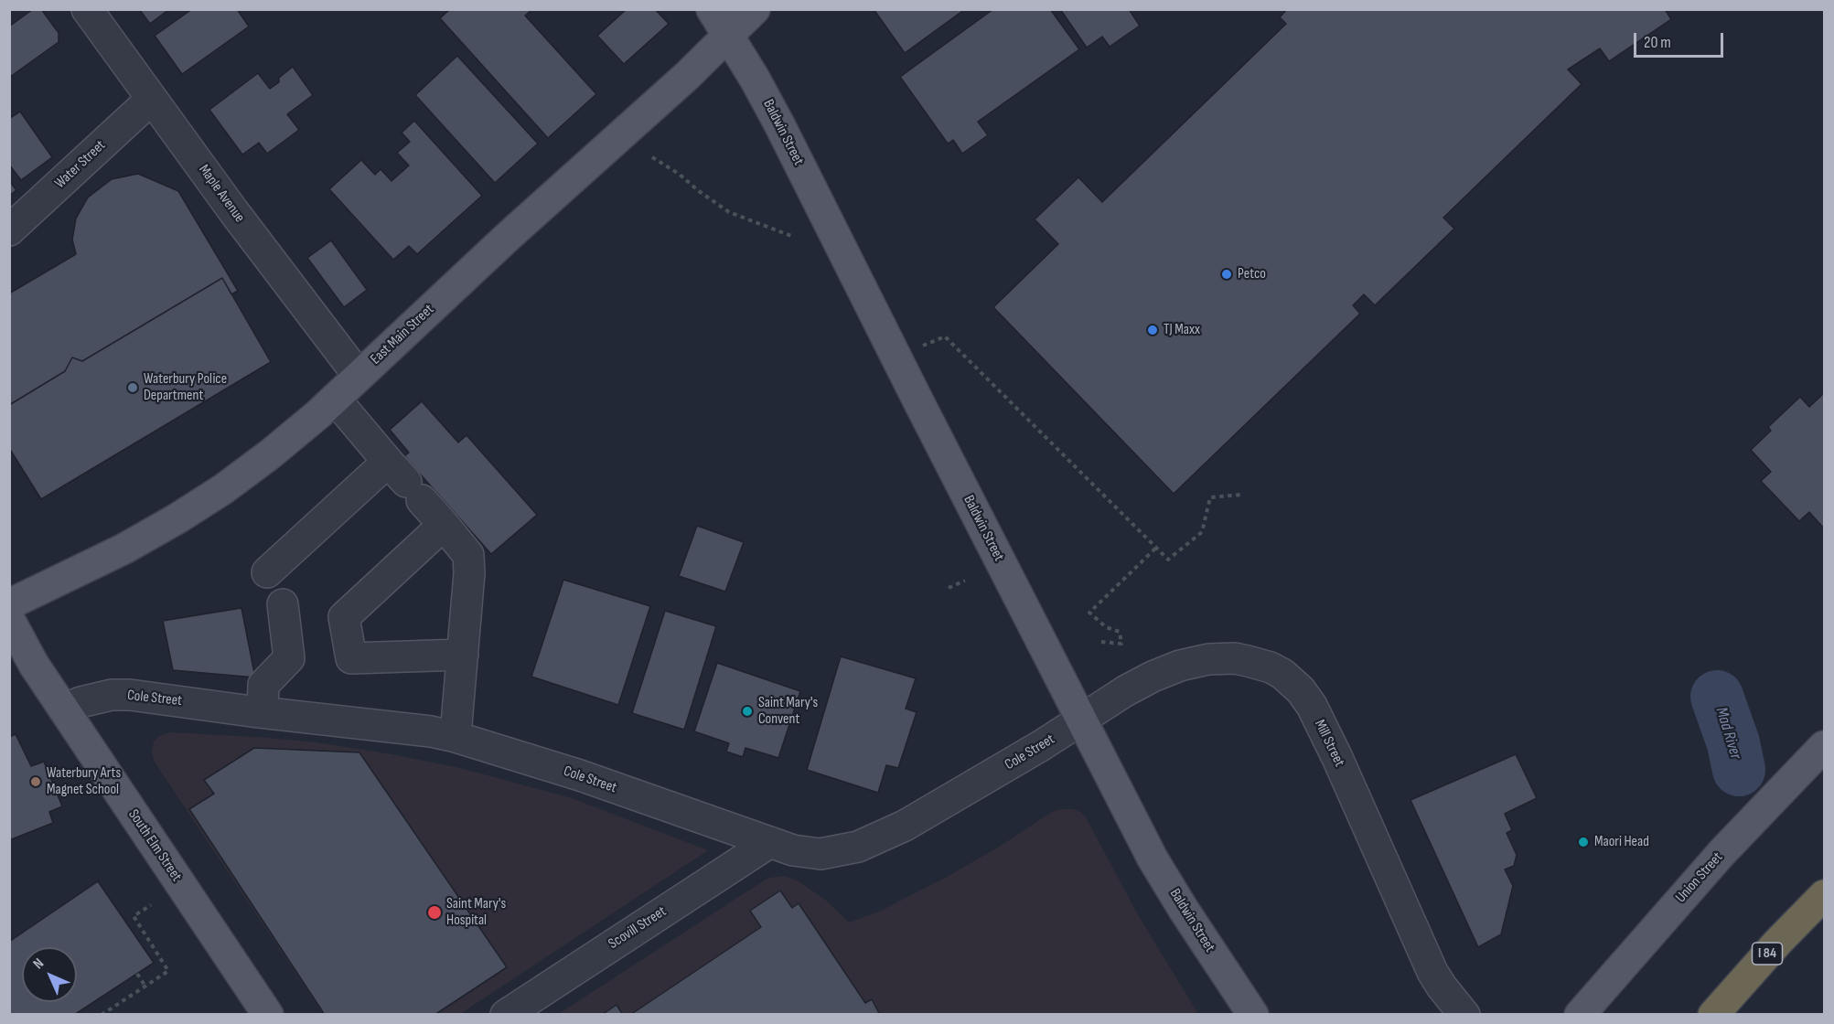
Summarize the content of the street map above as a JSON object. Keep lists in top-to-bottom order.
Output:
{
  "streets": {
    "highway": ["I 84"],
    "main road": [
      "Baldwin Street",
      "East Main Street",
      "South Elm Street",
      "Union Street"
    ],
    "street": [
      "Water Street",
      "Maple Avenue",
      "Cole Street",
      "Mill Street",
      "Scovill Street"
    ]
  },
  "crossings": [
    ["Baldwin Street", "East Main Street"],
    ["Baldwin Street", "Cole Street"],
    ["Baldwin Street", "Mill Street"],
    ["Water Street", "Maple Avenue"],
    ["Maple Avenue", "East Main Street"],
    ["Cole Street", "Mill Street"],
    ["Cole Street", "South Elm Street"],
    ["Cole Street", "Scovill Street"]
  ],
  "water": ["Mad River"],
  "places": [
    "Petco",
    "TJ Maxx",
    "Waterbury Police Department",
    "Saint Mary's Convent",
    "Waterbury Arts Magnet School",
    "Maori Head",
    "Saint Mary's Hospital"
  ],
  "scale_bar": "20 m",
  "north": "top left"
}
